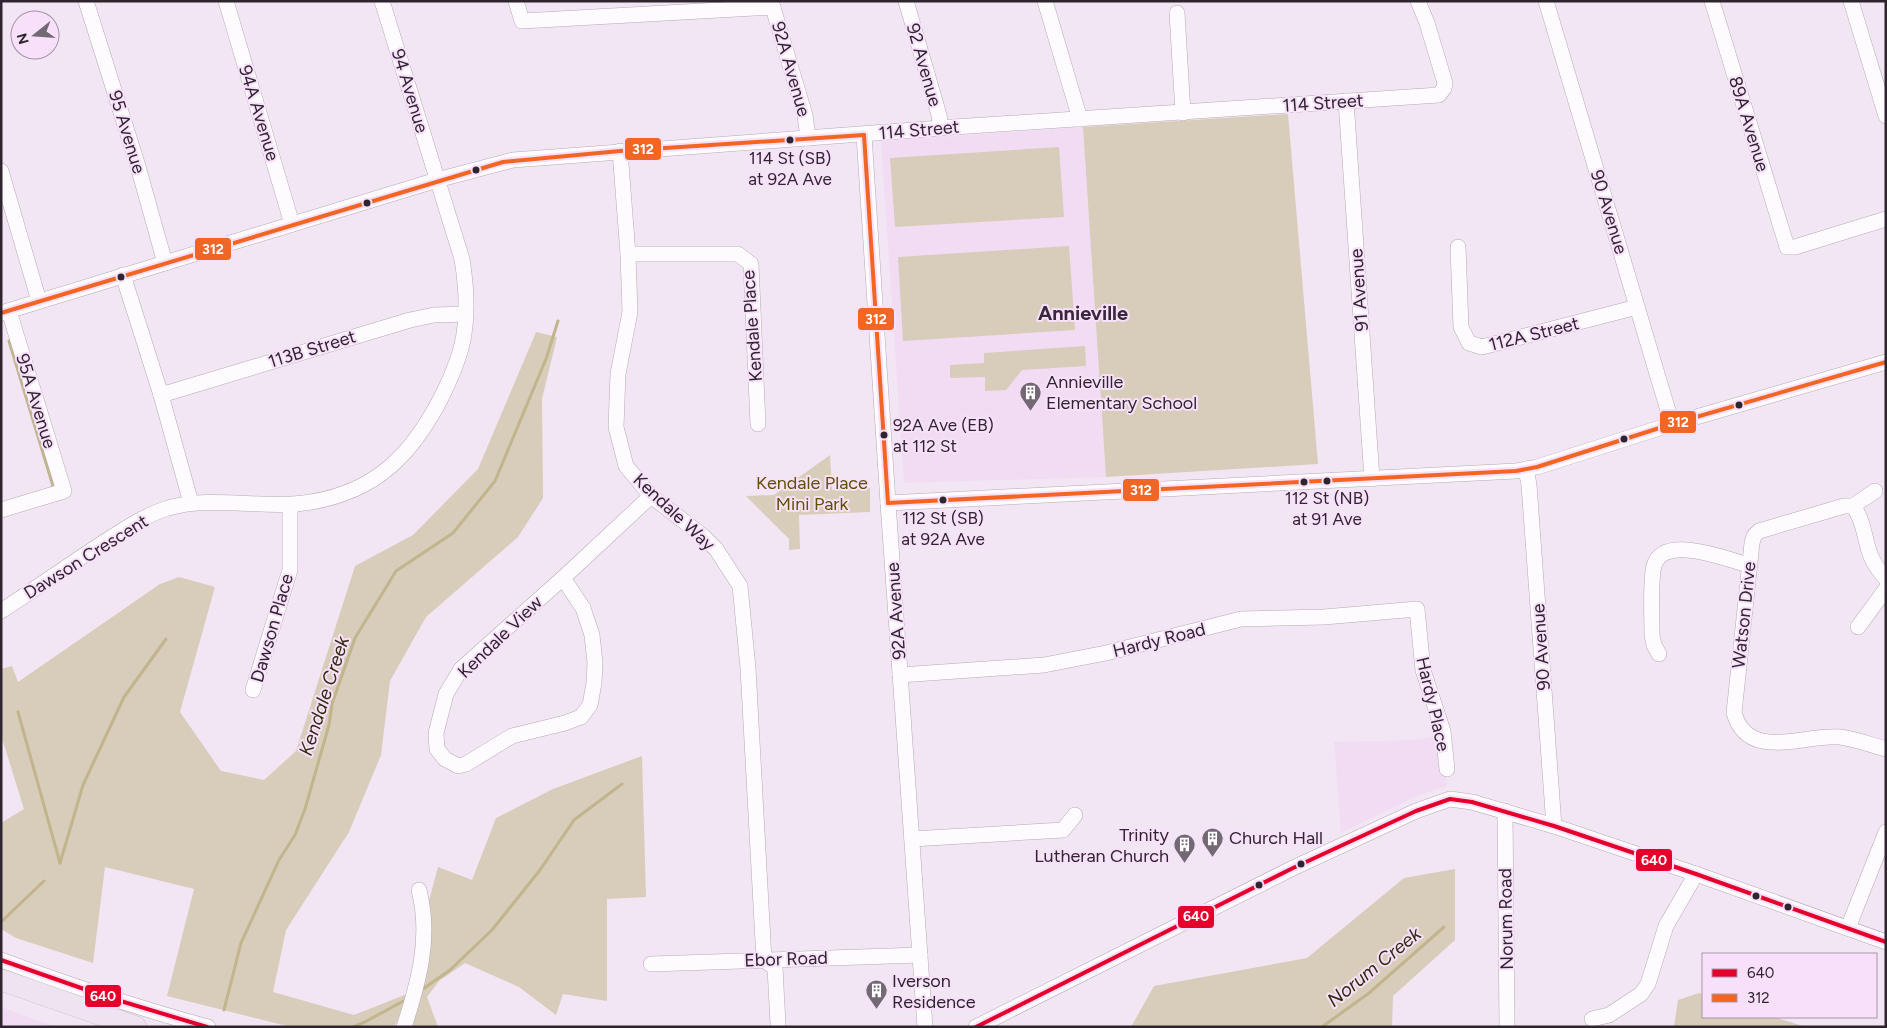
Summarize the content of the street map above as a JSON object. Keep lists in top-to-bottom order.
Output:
{
  "streets": {
    "street": [
      "92 Avenue",
      "92A Avenue",
      "94 Avenue",
      "114 Street",
      "94A Avenue",
      "89A Avenue",
      "95 Avenue",
      "90 Avenue",
      "91 Avenue",
      "Kendale Place",
      "112A Street",
      "113B Street",
      "95A Avenue",
      "Kendale Way",
      "Dawson Crescent",
      "Watson Drive",
      "Dawson Place",
      "Kendale View",
      "Hardy Road",
      "Hardy Place",
      "Norum Road",
      "Ebor Road"
    ]
  },
  "crossings": [
    ["92 Avenue", "114 Street"],
    ["92A Avenue", "114 Street"],
    ["92A Avenue", "Hardy Road"],
    ["92A Avenue", "Ebor Road"],
    ["94 Avenue", "114 Street"],
    ["94 Avenue", "Dawson Crescent"],
    ["114 Street", "94A Avenue"],
    ["114 Street", "95 Avenue"],
    ["114 Street", "91 Avenue"],
    ["114 Street", "95A Avenue"],
    ["114 Street", "Kendale Way"],
    ["114 Street", "Dawson Crescent"],
    ["90 Avenue", "112A Street"],
    ["Kendale Place", "Kendale Way"],
    ["113B Street", "Dawson Crescent"],
    ["Kendale Way", "Kendale View"],
    ["Kendale Way", "Ebor Road"],
    ["Dawson Crescent", "Dawson Place"],
    ["Hardy Road", "Hardy Place"]
  ],
  "districts": ["Annieville"],
  "water": ["Kendale Creek", "Norum Creek"],
  "parks": ["Kendale Place Mini Park"],
  "places": {
    "other": [
      "114 St (SB) at 92A Ave",
      "92A Ave (EB) at 112 St",
      "112 St (NB) at 91 Ave",
      "112 St (SB) at 92A Ave"
    ],
    "building": [
      "Annieville Elementary School",
      "Church Hall",
      "Trinity Lutheran Church",
      "Iverson Residence"
    ]
  },
  "lines": ["transit line 312", "transit line 640"],
  "legend": ["640", "312"],
  "north": "left"
}
